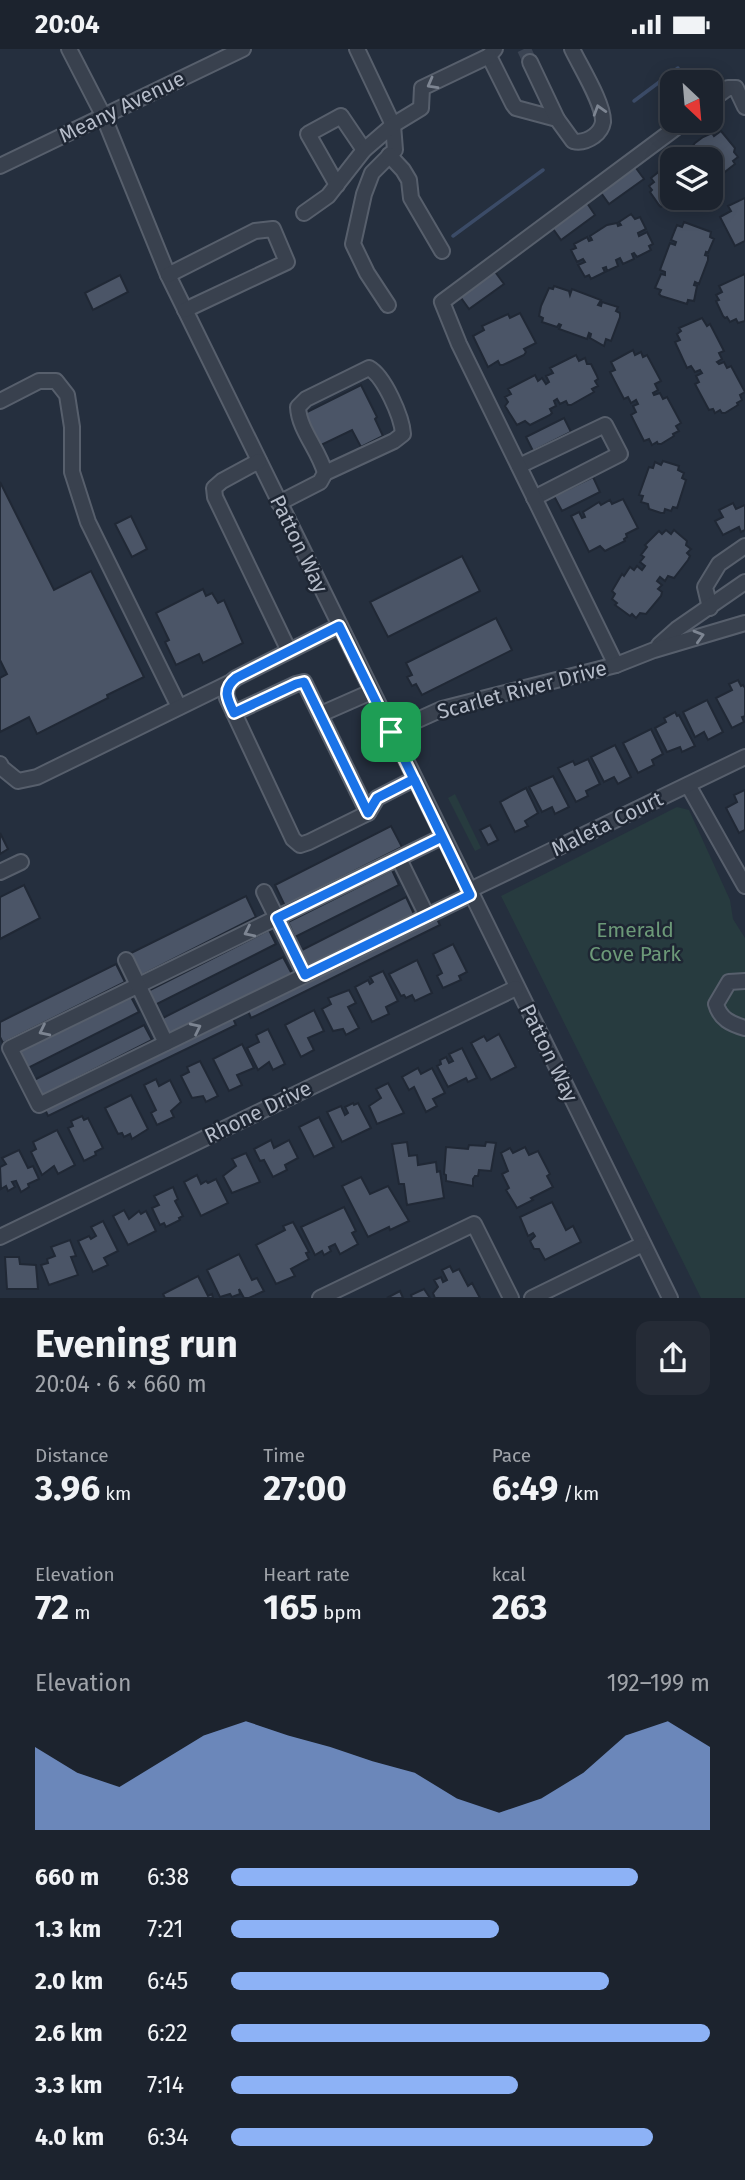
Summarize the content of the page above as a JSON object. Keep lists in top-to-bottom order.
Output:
{
  "streets": {
    "street": [
      "Meany Avenue",
      "Patton Way",
      "Scarlet River Drive",
      "Maleta Court",
      "Rhone Drive"
    ]
  },
  "crossings": [
    ["Meany Avenue", "Patton Way"],
    ["Patton Way", "Scarlet River Drive"],
    ["Patton Way", "Maleta Court"],
    ["Patton Way", "Rhone Drive"]
  ],
  "parks": ["Emerald Cove Park"],
  "north": "bottom right",
  "page": {
    "status": "20:04",
    "heading": ["Evening run", "20:04 · 6 × 660 m"],
    "stats": [
      ["Distance", "3.96 km"],
      ["Time", "27:00"],
      ["Pace", "6:49 /km"],
      ["Elevation", "72 m"],
      ["Heart rate", "165 bpm"],
      ["kcal", "263"]
    ],
    "chart": ["Elevation", "192–199 m"],
    "list": [
      {
        "name": "660 m",
        "note": "6:38"
      },
      {
        "name": "1.3 km",
        "note": "7:21"
      },
      {
        "name": "2.0 km",
        "note": "6:45"
      },
      {
        "name": "2.6 km",
        "note": "6:22"
      },
      {
        "name": "3.3 km",
        "note": "7:14"
      },
      {
        "name": "4.0 km",
        "note": "6:34"
      }
    ]
  }
}
